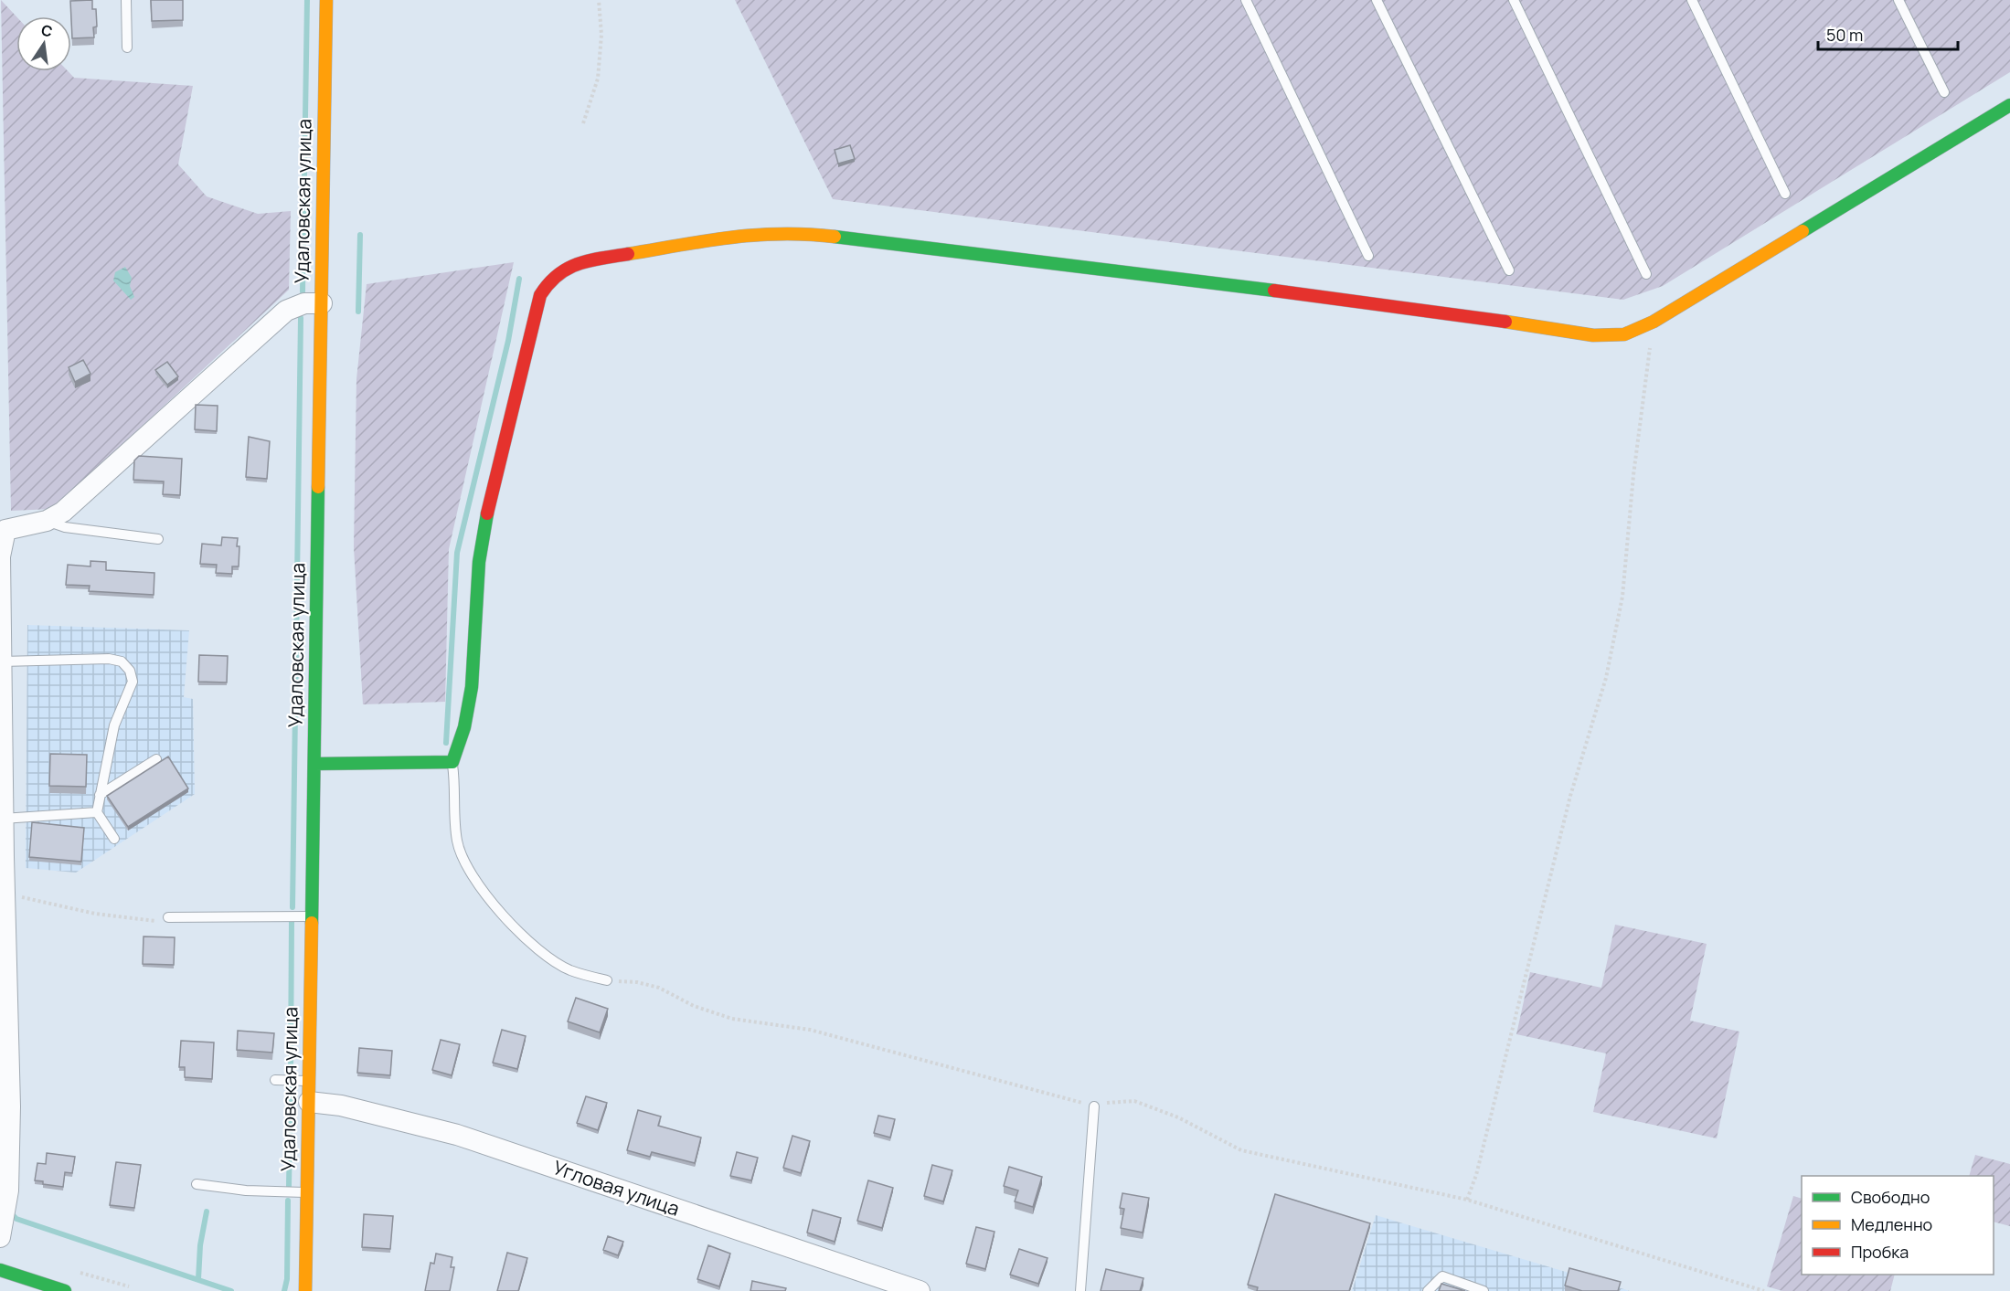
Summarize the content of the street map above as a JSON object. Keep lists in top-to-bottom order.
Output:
{
  "streets": {
    "street": ["Удаловская улица", "Угловая улица"]
  },
  "crossings": [
    ["Удаловская улица", "Угловая улица"]
  ],
  "legend": ["Свободно", "Медленно", "Пробка"],
  "scale_bar": "50 m",
  "north": "top"
}
